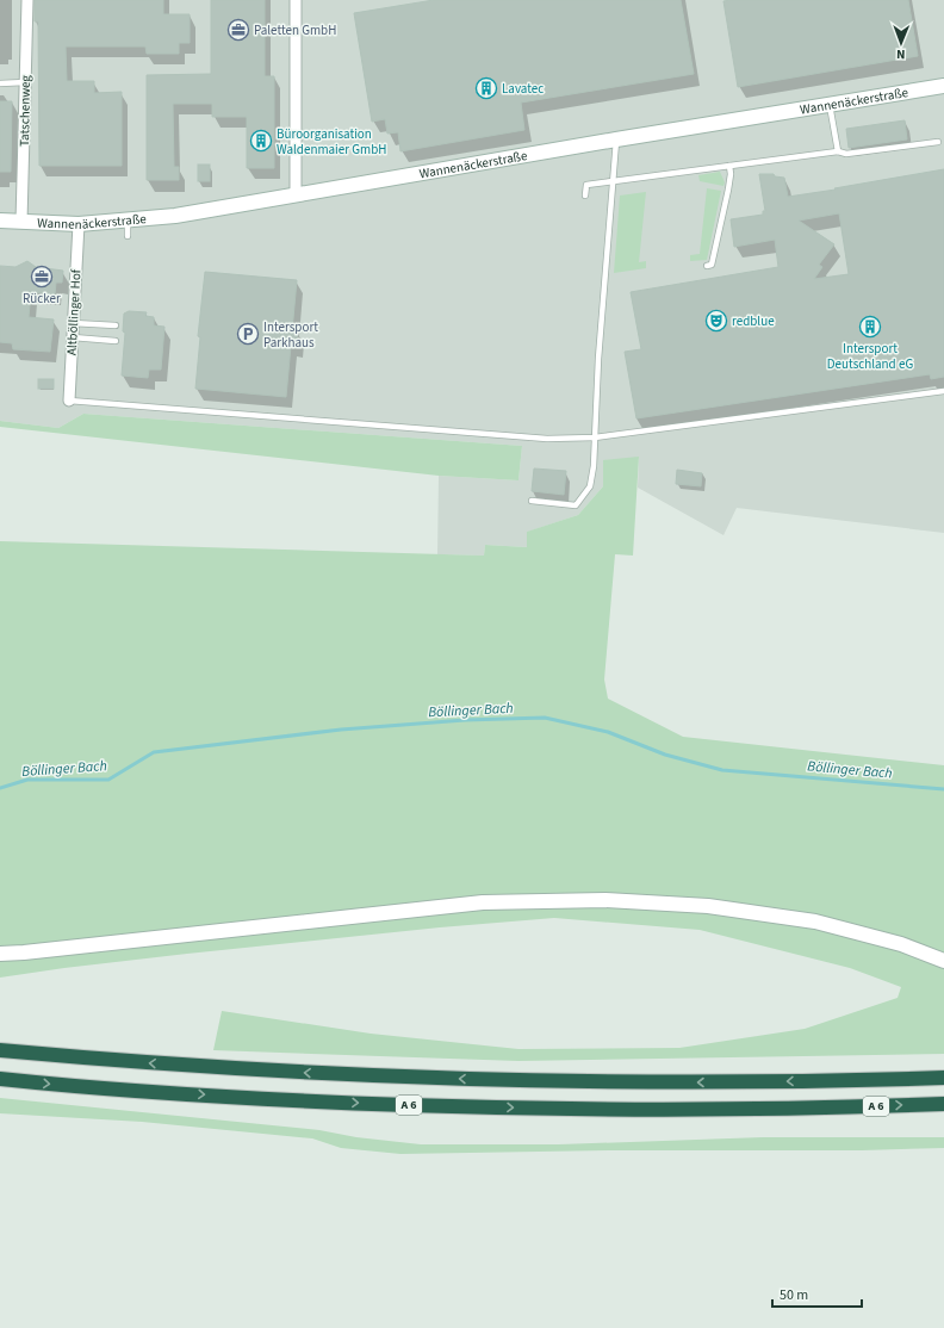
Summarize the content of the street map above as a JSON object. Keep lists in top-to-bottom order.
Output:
{
  "streets": {
    "highway": ["A 6"],
    "street": ["Wannenäckerstraße", "Tatschenweg", "Altböllinger Hof"]
  },
  "crossings": [
    ["Wannenäckerstraße", "Tatschenweg"],
    ["Wannenäckerstraße", "Altböllinger Hof"]
  ],
  "water": ["Böllinger Bach"],
  "places": {
    "office": ["Paletten GmbH", "Rücker"],
    "building": ["Lavatec", "Büroorganisation Waldenmaier GmbH", "Intersport Deutschland eG"],
    "theatre": ["redblue"],
    "parking": ["Intersport Parkhaus"]
  },
  "scale_bar": "50 m",
  "north": "bottom"
}
